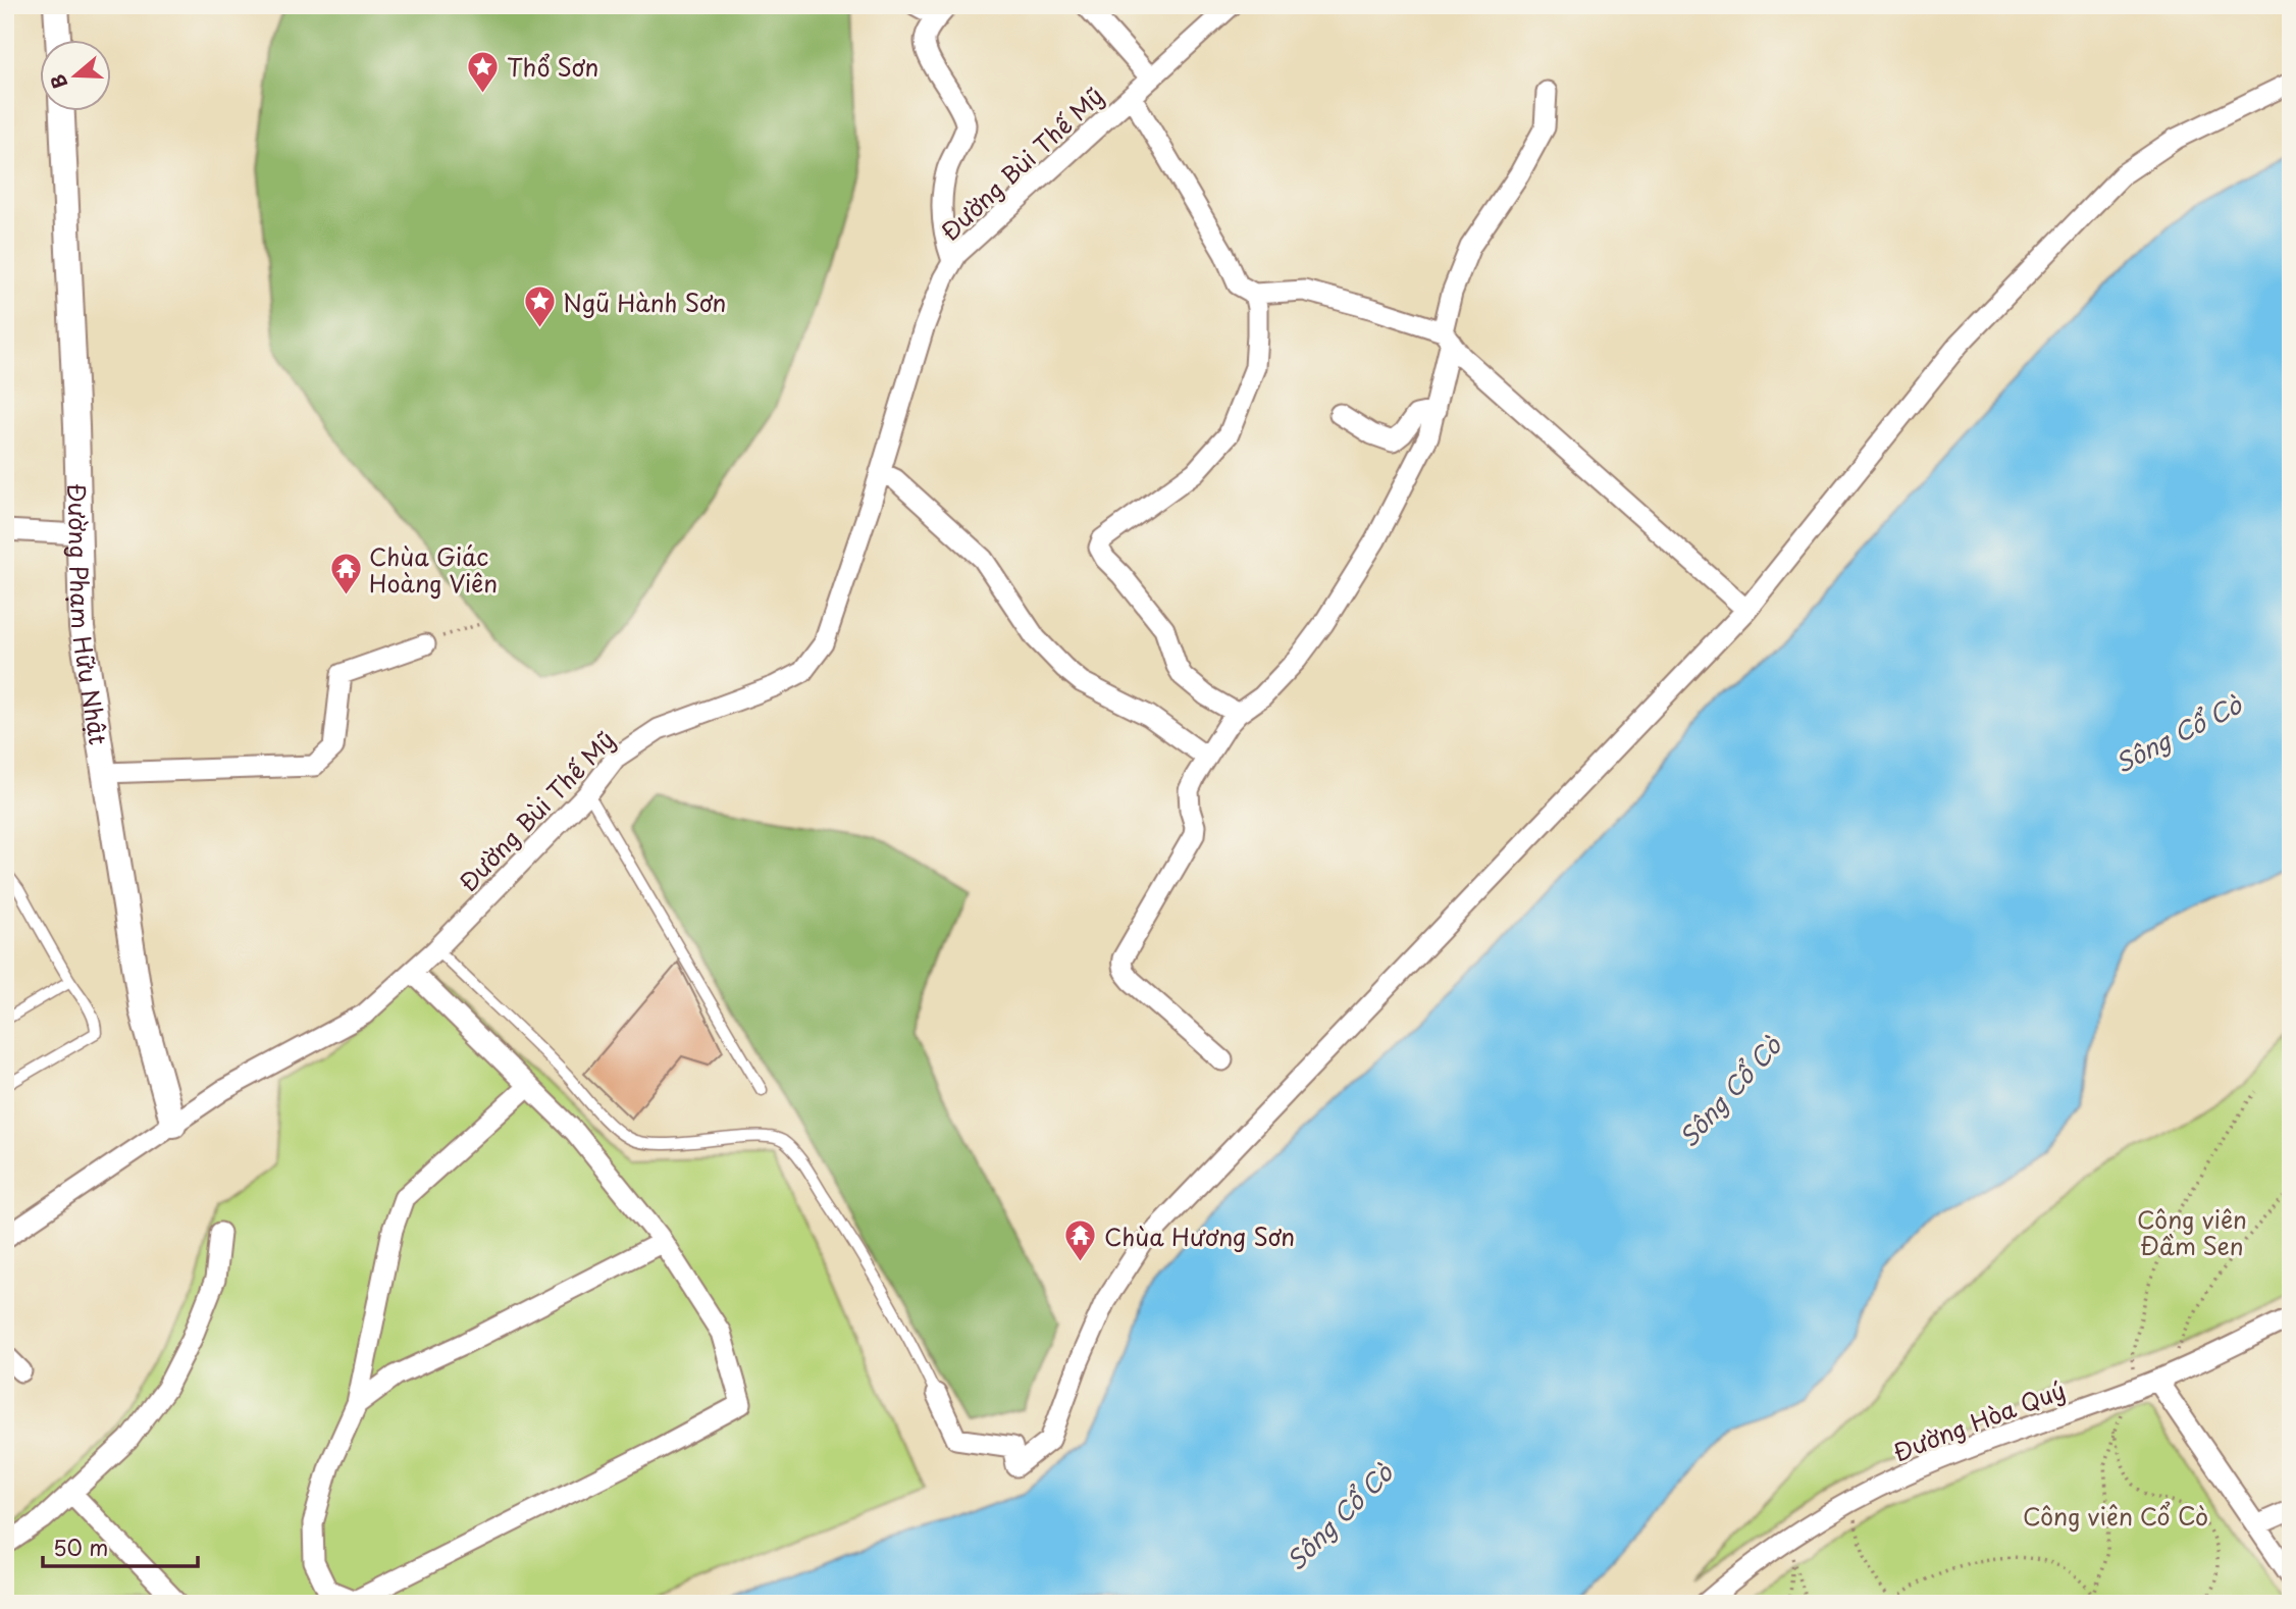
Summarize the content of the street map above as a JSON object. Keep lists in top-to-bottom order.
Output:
{
  "streets": {
    "street": ["Đường Bùi Thế Mỹ", "Đường Phạm Hữu Nhật", "Đường Hòa Quý"]
  },
  "crossings": [
    ["Đường Bùi Thế Mỹ", "Đường Phạm Hữu Nhật"]
  ],
  "water": ["Sông Cổ Cò"],
  "parks": ["Công viên Đầm Sen", "Công viên Cổ Cò"],
  "places": {
    "place": ["Thổ Sơn", "Ngũ Hành Sơn"],
    "temple": ["Chùa Giác Hoàng Viên", "Chùa Hương Sơn"]
  },
  "scale_bar": "50 m",
  "north": "left"
}
